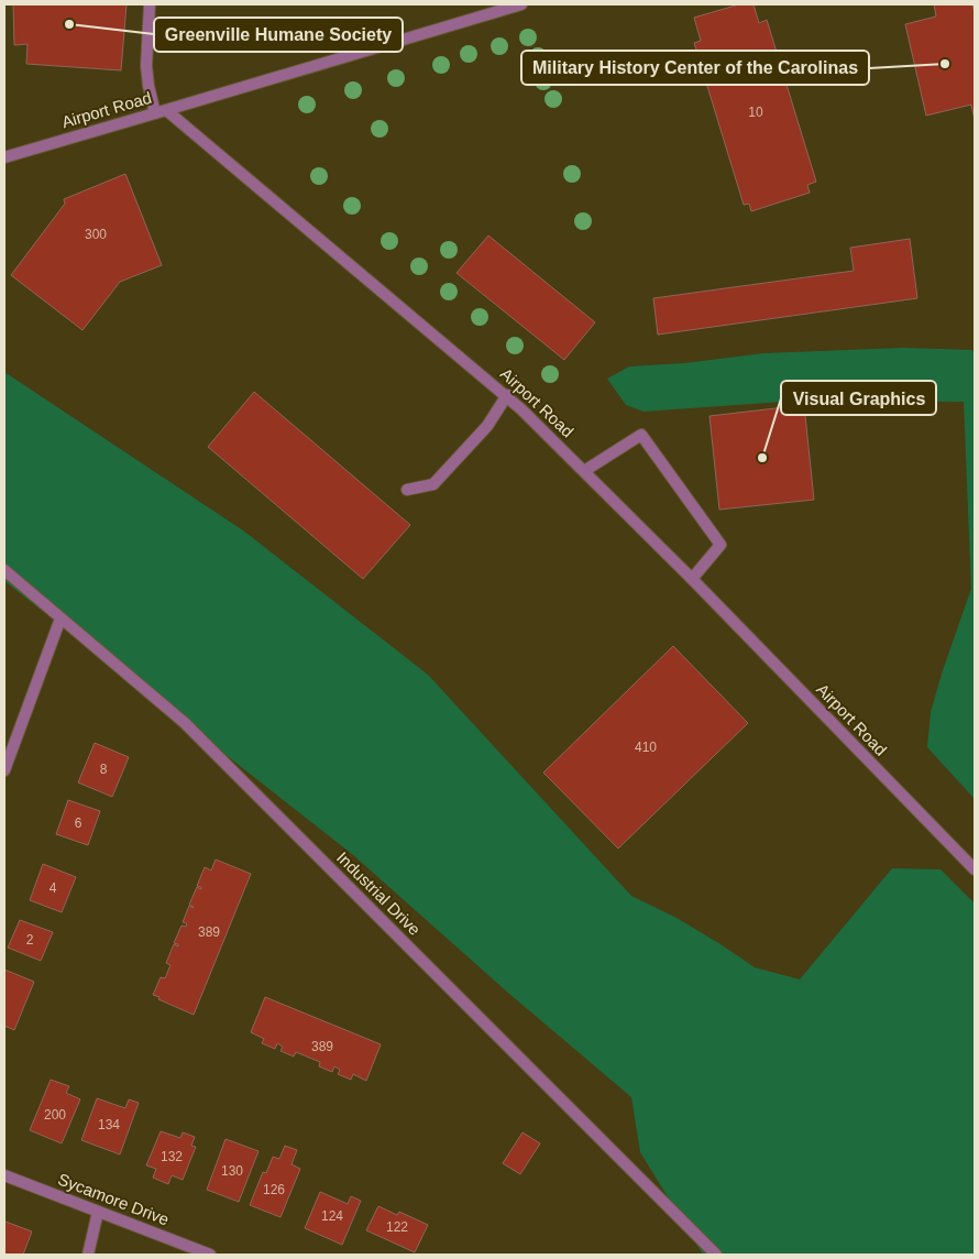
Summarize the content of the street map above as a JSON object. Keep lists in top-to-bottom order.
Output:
{
  "streets": {
    "street": ["Airport Road", "Industrial Drive", "Sycamore Drive"]
  },
  "places": ["Greenville Humane Society", "Military History Center of the Carolinas", "Visual Graphics"],
  "house_numbers": [
    "10",
    "300",
    "410",
    "8",
    "6",
    "4",
    "389",
    "2",
    "389",
    "200",
    "134",
    "132",
    "130",
    "126",
    "124",
    "122"
  ]
}
